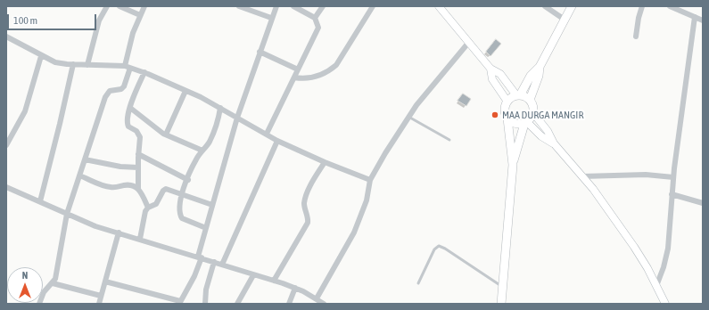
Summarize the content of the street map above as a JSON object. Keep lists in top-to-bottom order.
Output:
{
  "places": ["MAA DURGA MANGIR"],
  "scale_bar": "100 m",
  "north": "top"
}
